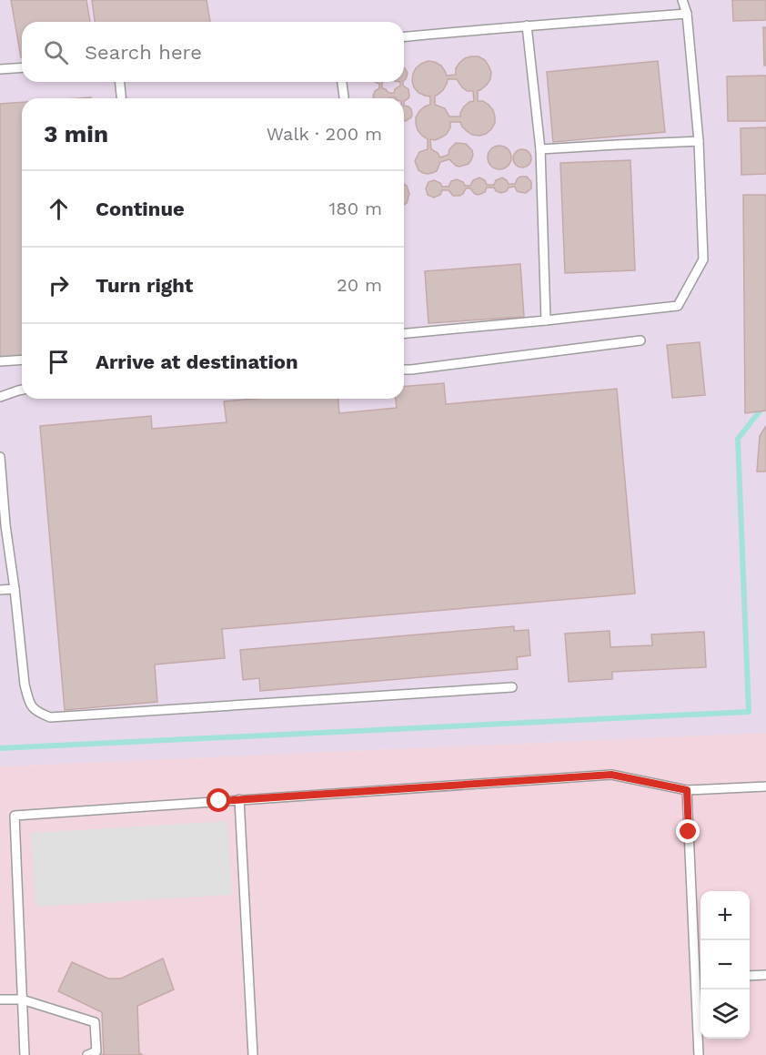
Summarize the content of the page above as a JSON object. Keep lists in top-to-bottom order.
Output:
{
  "page": {
    "search": "Search here",
    "heading": ["3 min", "Walk · 200 m"],
    "list": [
      ["Continue", "180 m"],
      ["Turn right", "20 m"],
      "Arrive at destination"
    ],
    "map_buttons": ["+", "−"]
  }
}
